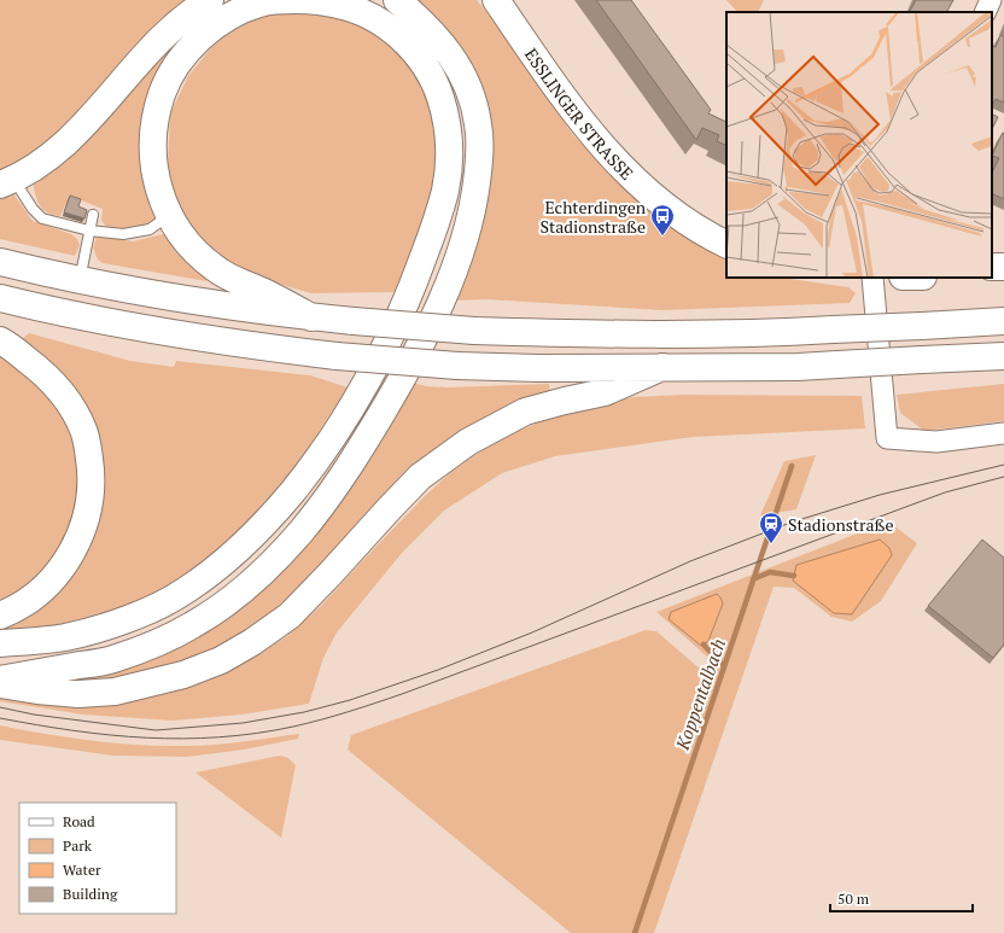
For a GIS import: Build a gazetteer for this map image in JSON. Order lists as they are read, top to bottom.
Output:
{
  "streets": {
    "main road": ["ESSLINGER STRASSE"]
  },
  "water": ["Koppentalbach"],
  "places": {
    "bus stop": ["Echterdingen Stadionstraße"],
    "station": ["Stadionstraße"]
  },
  "legend": [
    "Road",
    "Park",
    "Water",
    "Building"
  ],
  "scale_bar": "50 m"
}
